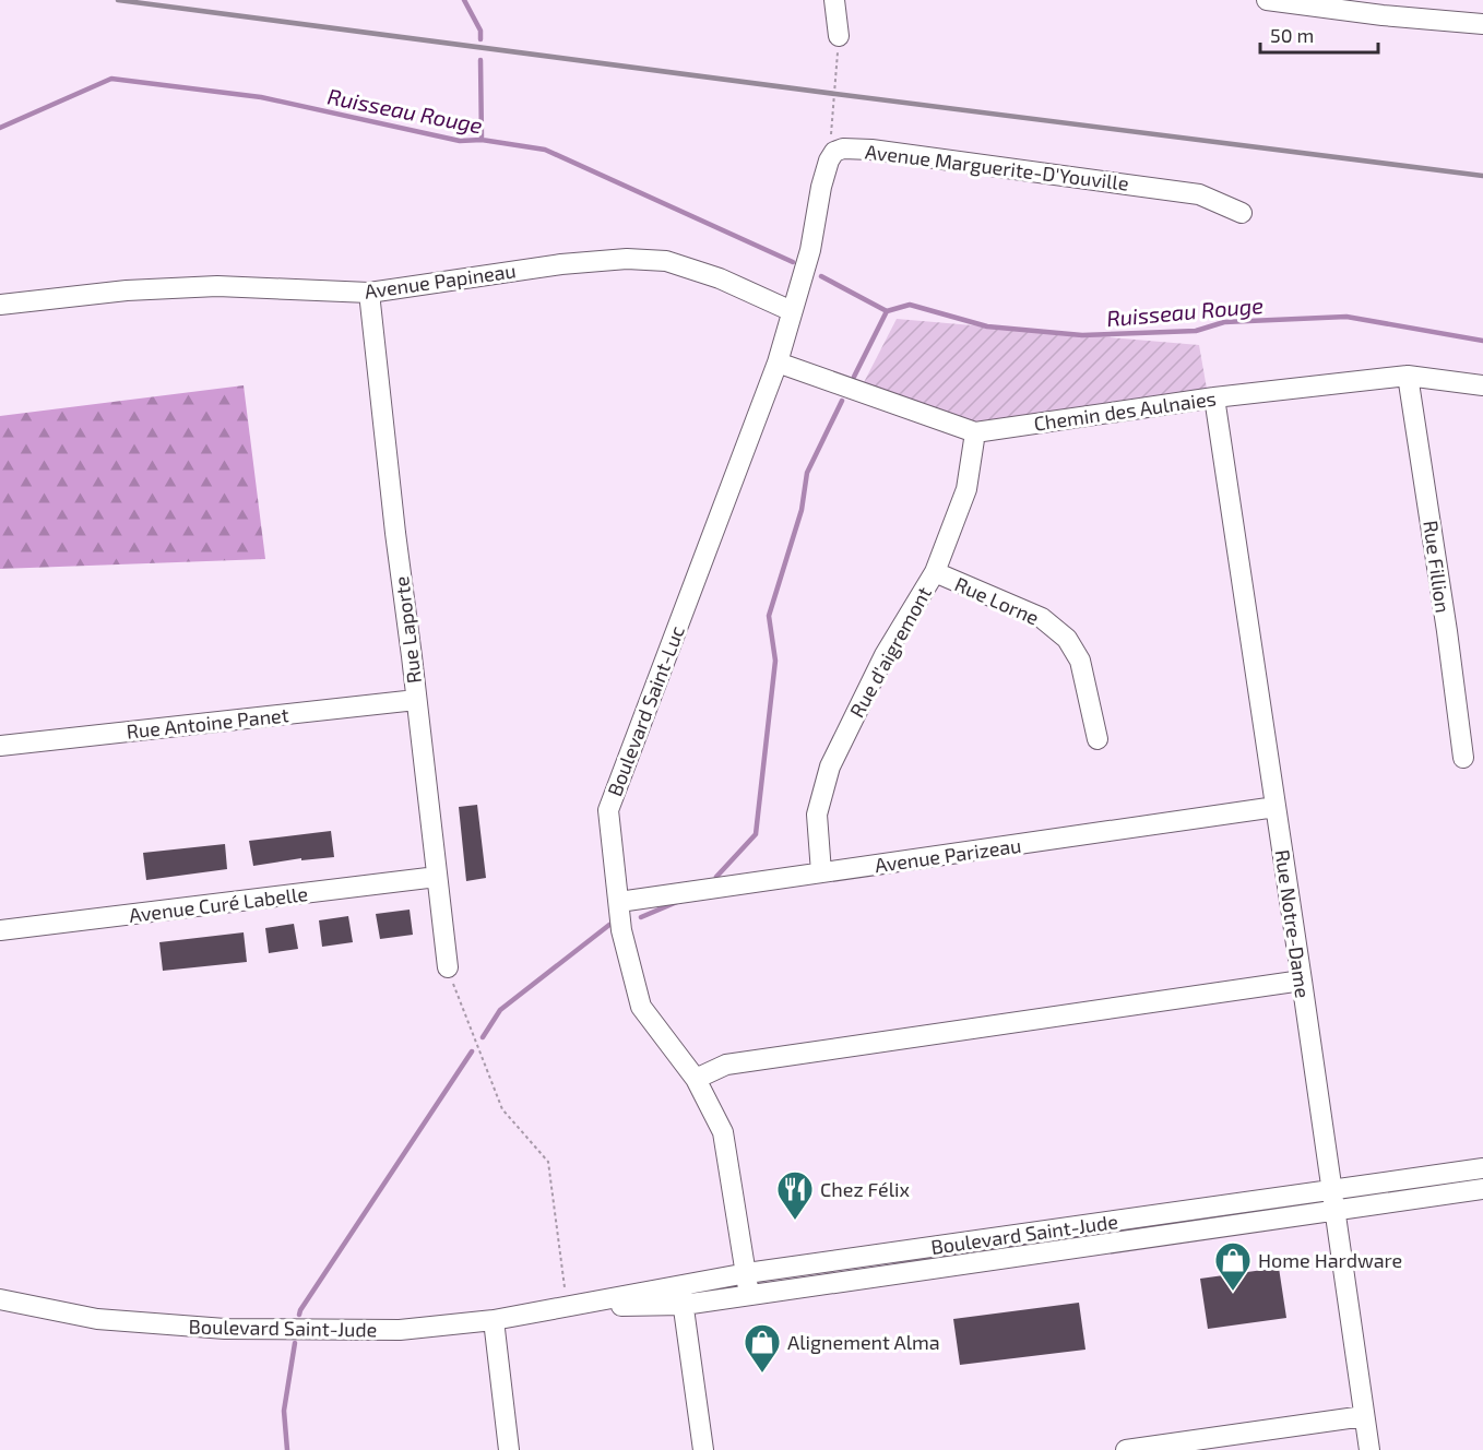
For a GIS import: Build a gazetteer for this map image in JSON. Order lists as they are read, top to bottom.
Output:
{
  "streets": {
    "street": [
      "Avenue Marguerite-D'Youville",
      "Avenue Papineau",
      "Chemin des Aulnaies",
      "Rue Fillion",
      "Rue Lorne",
      "Rue Laporte",
      "Rue d'aigremont",
      "Boulevard Saint-Luc",
      "Rue Antoine Panet",
      "Avenue Parizeau",
      "Avenue Curé Labelle",
      "Rue Notre-Dame",
      "Boulevard Saint-Jude"
    ]
  },
  "crossings": [
    ["Avenue Papineau", "Rue Laporte"],
    ["Avenue Papineau", "Boulevard Saint-Luc"],
    ["Chemin des Aulnaies", "Rue Fillion"],
    ["Chemin des Aulnaies", "Rue d'aigremont"],
    ["Chemin des Aulnaies", "Boulevard Saint-Luc"],
    ["Chemin des Aulnaies", "Rue Notre-Dame"],
    ["Rue Lorne", "Rue d'aigremont"],
    ["Rue Laporte", "Rue Antoine Panet"],
    ["Rue Laporte", "Avenue Curé Labelle"],
    ["Rue d'aigremont", "Avenue Parizeau"],
    ["Boulevard Saint-Luc", "Avenue Parizeau"],
    ["Boulevard Saint-Luc", "Boulevard Saint-Jude"],
    ["Avenue Parizeau", "Rue Notre-Dame"],
    ["Rue Notre-Dame", "Boulevard Saint-Jude"]
  ],
  "water": ["Ruisseau Rouge"],
  "places": {
    "restaurant": ["Chez Félix"],
    "shop": ["Home Hardware", "Alignement Alma"]
  },
  "scale_bar": "50 m"
}
